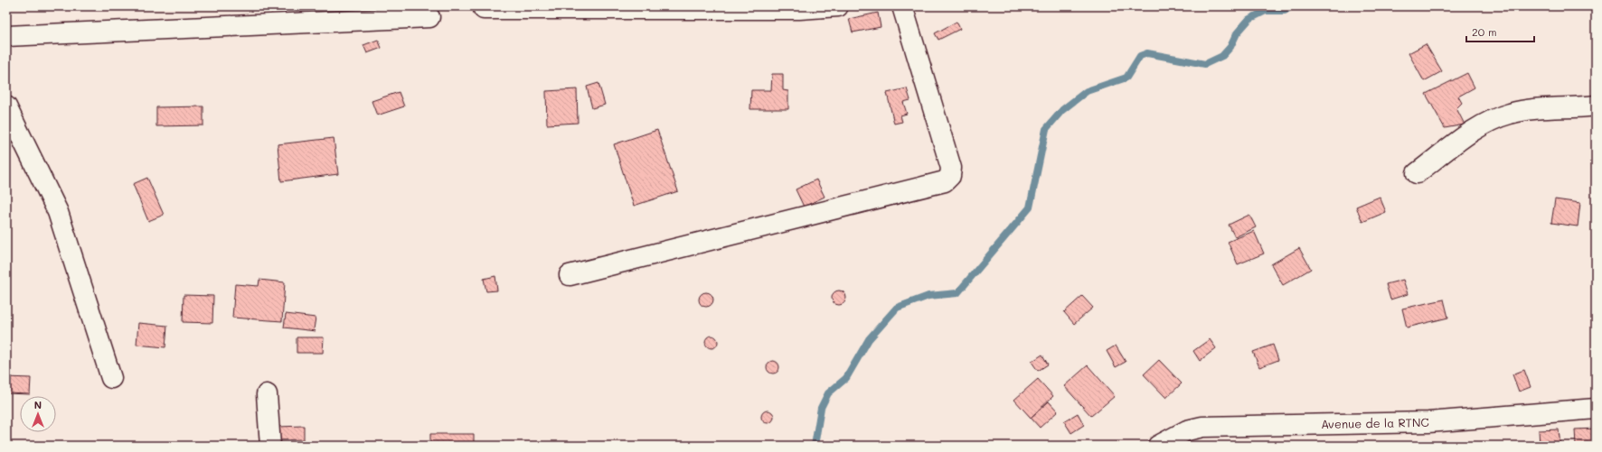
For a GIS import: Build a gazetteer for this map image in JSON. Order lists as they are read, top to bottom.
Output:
{
  "streets": {
    "street": ["Avenue de la RTNC"]
  },
  "scale_bar": "20 m",
  "north": "top"
}
